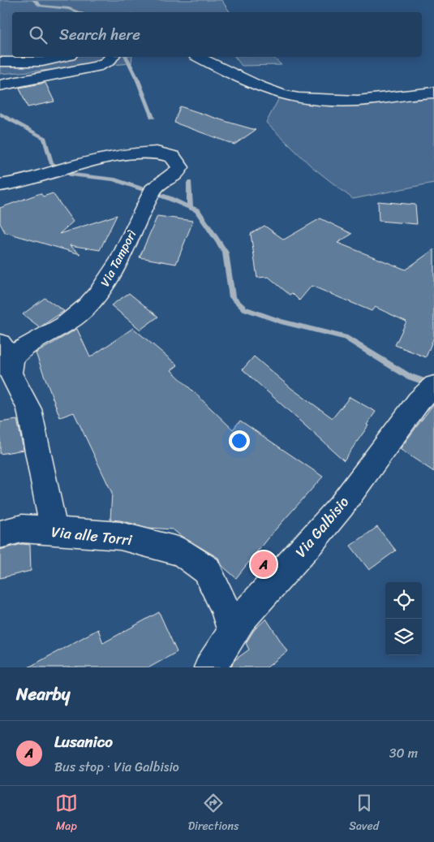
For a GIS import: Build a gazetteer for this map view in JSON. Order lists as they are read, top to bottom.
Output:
{
  "streets": {
    "street": ["Via Tamporì", "Via Galbisio", "Via alle Torri"]
  },
  "crossings": [
    ["Via Tamporì", "Via alle Torri"],
    ["Via Galbisio", "Via alle Torri"]
  ],
  "page": {
    "search": "Search here",
    "pins": "A",
    "heading": "Nearby",
    "list": [
      {
        "mark": "A",
        "name": "Lusanico",
        "note": "Bus stop · Via Galbisio",
        "value": "30 m"
      }
    ],
    "nav": ["Map", "Directions", "Saved"]
  }
}
